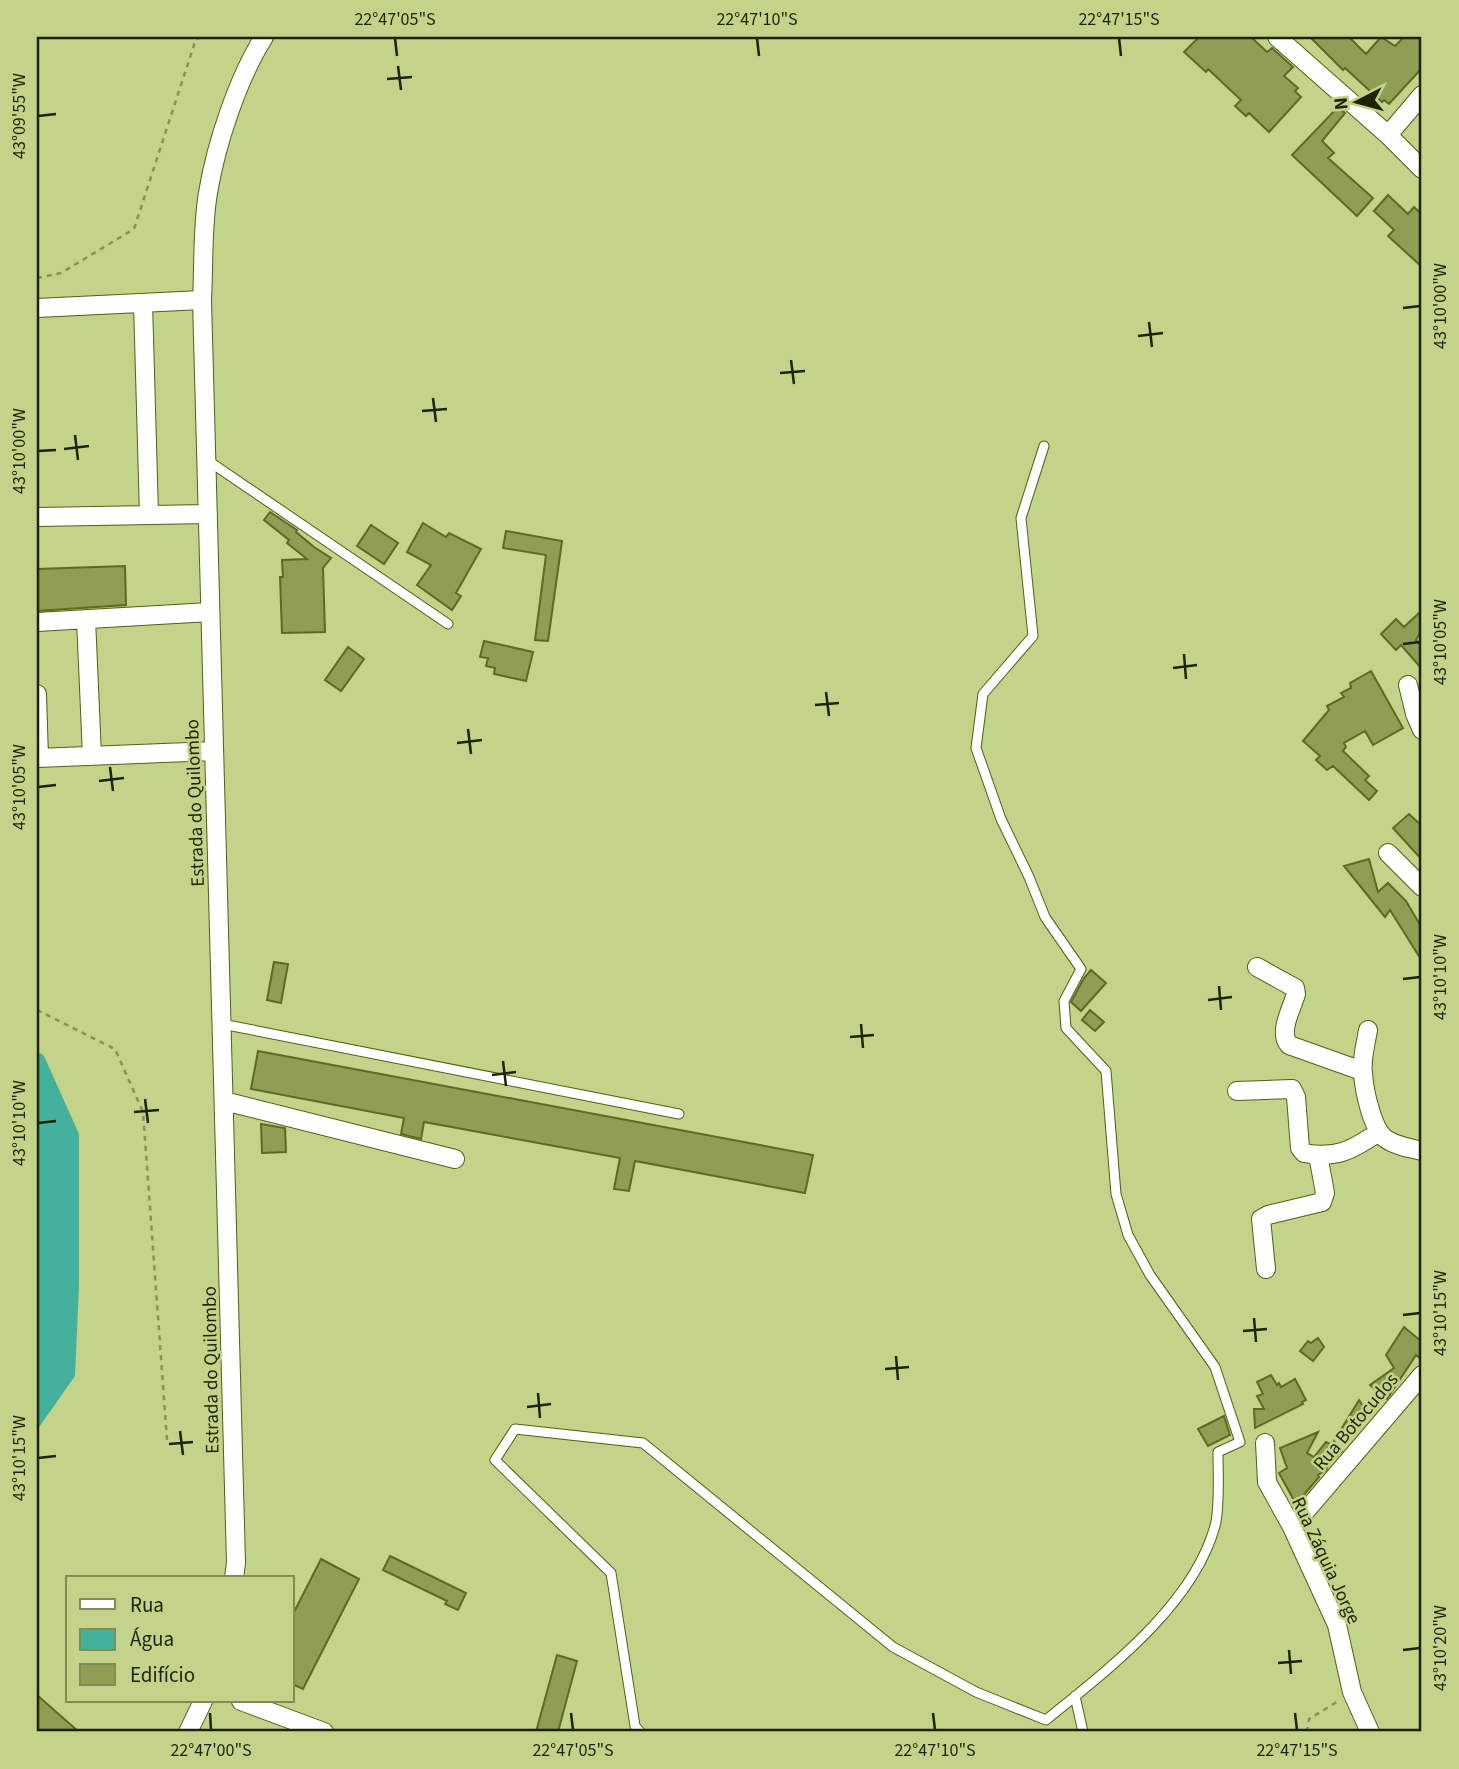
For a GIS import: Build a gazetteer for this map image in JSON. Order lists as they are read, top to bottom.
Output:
{
  "streets": {
    "street": ["Estrada do Quilombo", "Rua Botocudos", "Rua Záquia Jorge"]
  },
  "crossings": [
    ["Rua Botocudos", "Rua Záquia Jorge"]
  ],
  "legend": ["Rua", "Água", "Edifício"],
  "north": "left",
  "coordinates": [
    "22°47'05\"S",
    "22°47'10\"S",
    "22°47'15\"S",
    "43°09'55\"W",
    "43°10'00\"W",
    "43°10'05\"W",
    "43°10'10\"W",
    "43°10'15\"W",
    "43°10'20\"W",
    "22°47'00\"S"
  ]
}
